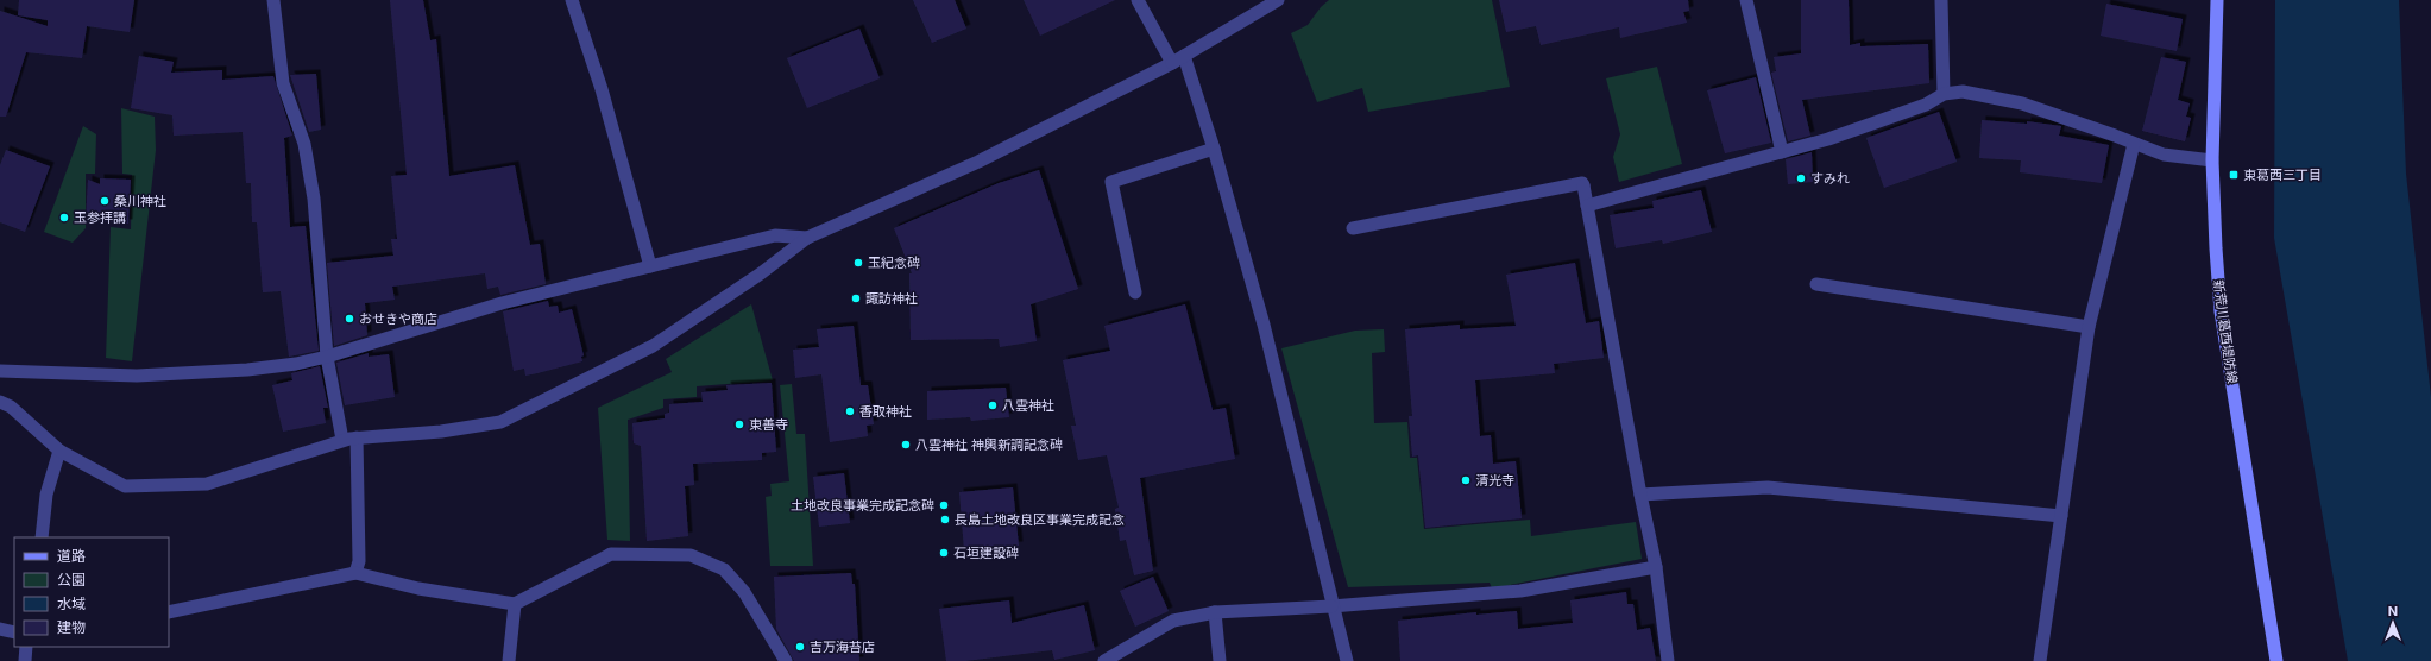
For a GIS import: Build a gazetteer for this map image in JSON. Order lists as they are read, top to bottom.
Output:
{
  "streets": {
    "main road": ["新荒川葛西堤防線"]
  },
  "places": {
    "transit": ["東葛西三丁目"],
    "other": [
      "すみれ",
      "桑川神社",
      "玉参拝講",
      "玉紀念碑",
      "諏訪神社",
      "おせきや商店",
      "八雲神社",
      "香取神社",
      "東善寺",
      "八雲神社 神輿新調記念碑",
      "清光寺",
      "土地改良事業完成記念碑",
      "長島土地改良区事業完成記念",
      "石垣建設碑",
      "吉万海苔店"
    ]
  },
  "legend": [
    "道路",
    "公園",
    "水域",
    "建物"
  ],
  "north": "top"
}
